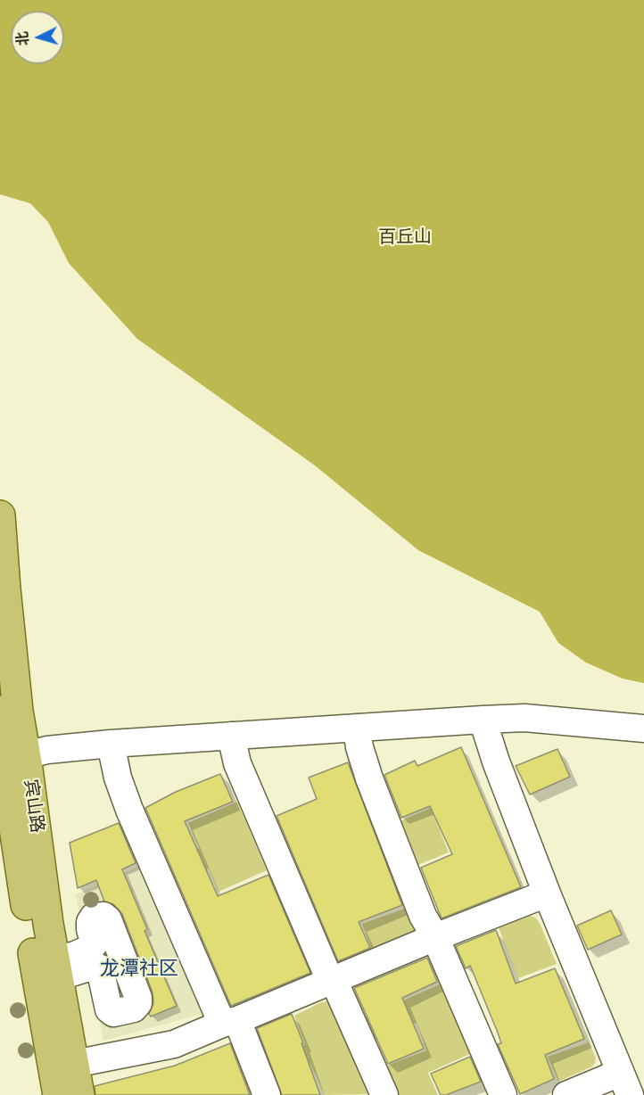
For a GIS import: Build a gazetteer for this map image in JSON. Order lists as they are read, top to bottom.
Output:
{
  "streets": {
    "main road": ["宾山路"]
  },
  "districts": ["龙潭社区"],
  "parks": ["百丘山"],
  "north": "left"
}
